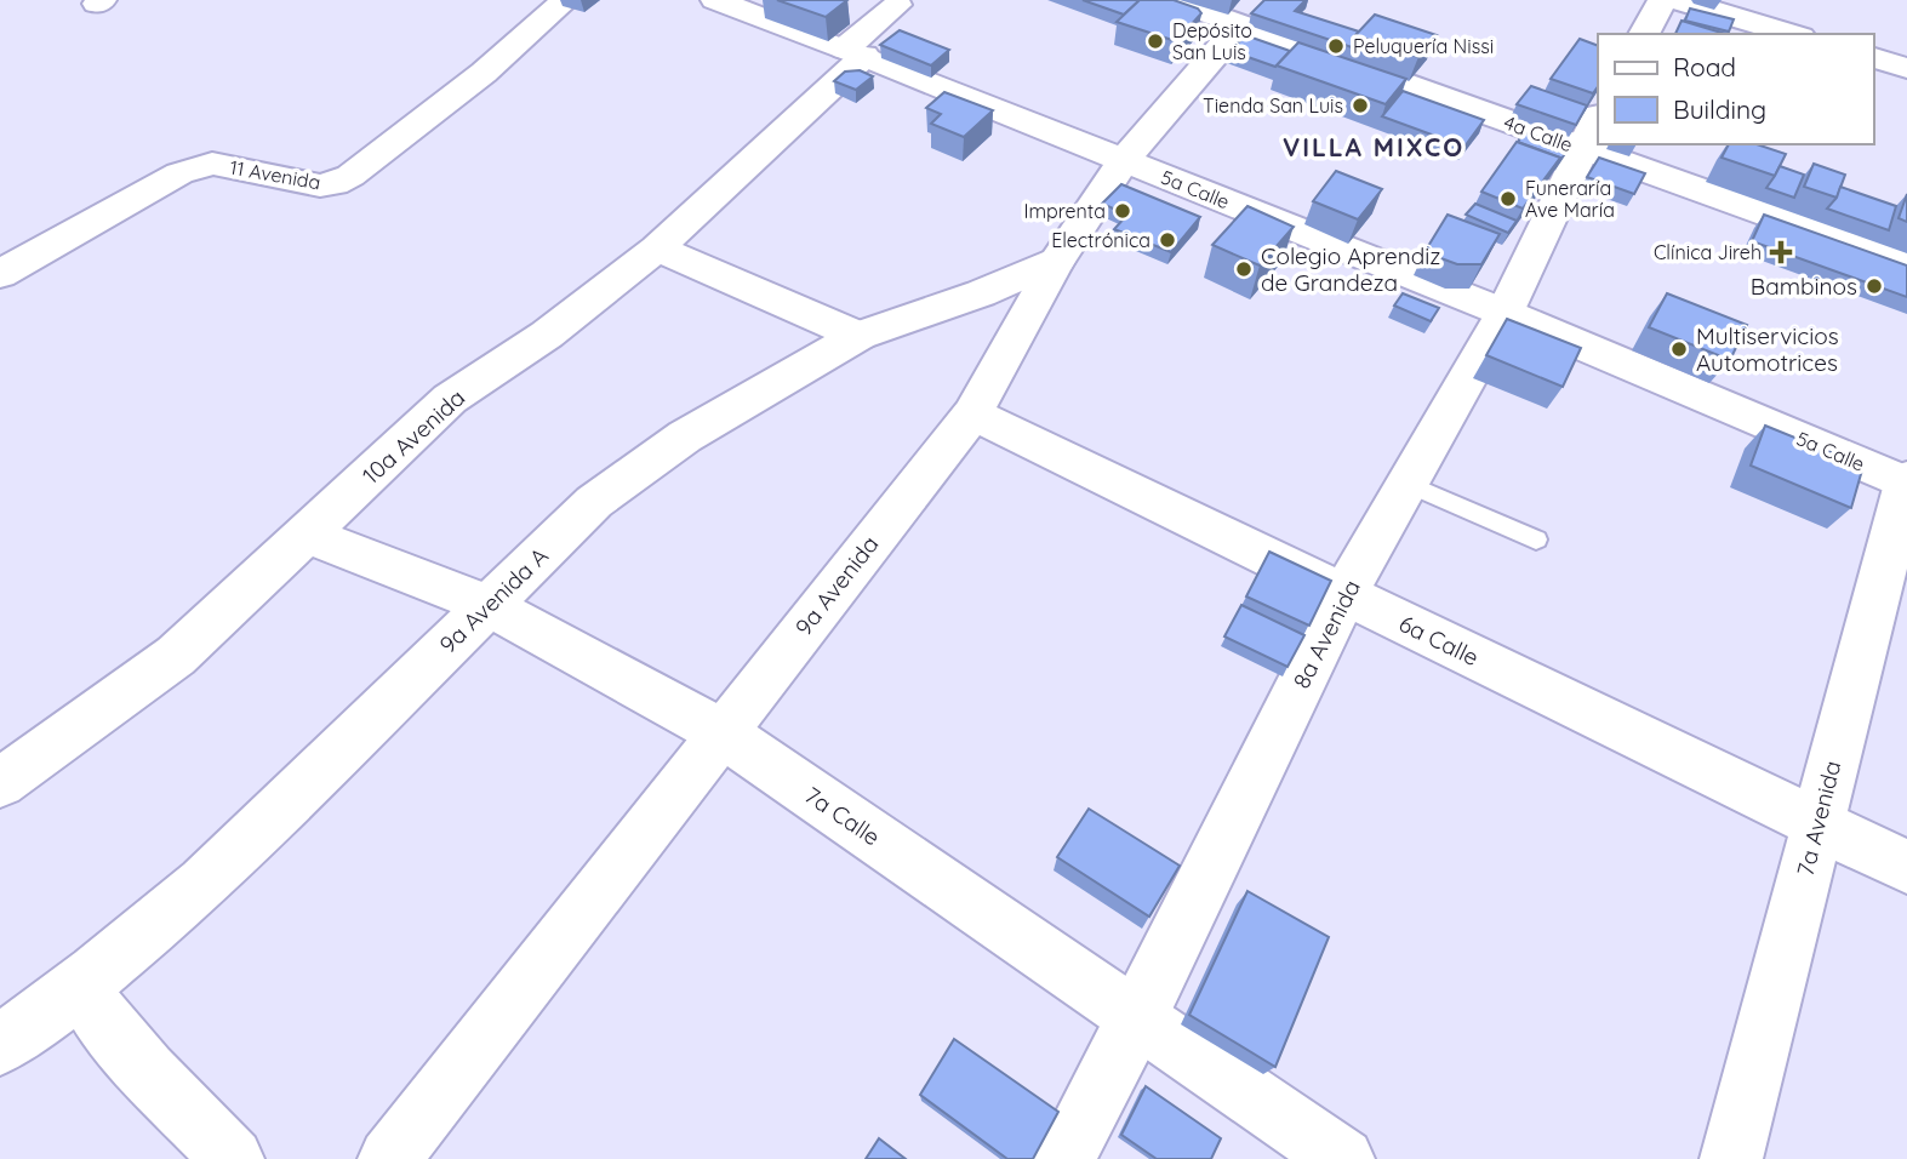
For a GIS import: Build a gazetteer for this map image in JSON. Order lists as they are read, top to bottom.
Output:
{
  "streets": {
    "street": [
      "4a Calle",
      "11 Avenida",
      "5a Calle",
      "10a Avenida",
      "9a Avenida",
      "9a Avenida A",
      "8a Avenida",
      "6a Calle",
      "7a Calle",
      "7a Avenida"
    ]
  },
  "crossings": [
    ["4a Calle", "9a Avenida"],
    ["4a Calle", "8a Avenida"],
    ["5a Calle", "10a Avenida"],
    ["5a Calle", "9a Avenida"],
    ["5a Calle", "8a Avenida"],
    ["5a Calle", "7a Avenida"],
    ["10a Avenida", "7a Calle"],
    ["9a Avenida", "9a Avenida A"],
    ["9a Avenida", "6a Calle"],
    ["9a Avenida", "7a Calle"],
    ["9a Avenida A", "7a Calle"],
    ["8a Avenida", "6a Calle"],
    ["8a Avenida", "7a Calle"],
    ["6a Calle", "7a Avenida"]
  ],
  "districts": ["VILLA MIXCO"],
  "places": {
    "other": [
      "Depósito San Luis",
      "Peluquería Nissi",
      "Tienda San Luis",
      "Funeraría Ave María",
      "Imprenta",
      "Electrónica",
      "Colegio Aprendiz de Grandeza",
      "Bambinos",
      "Multiservicios Automotrices"
    ],
    "health": ["Clínica Jireh"]
  },
  "legend": ["Road", "Building"]
}
